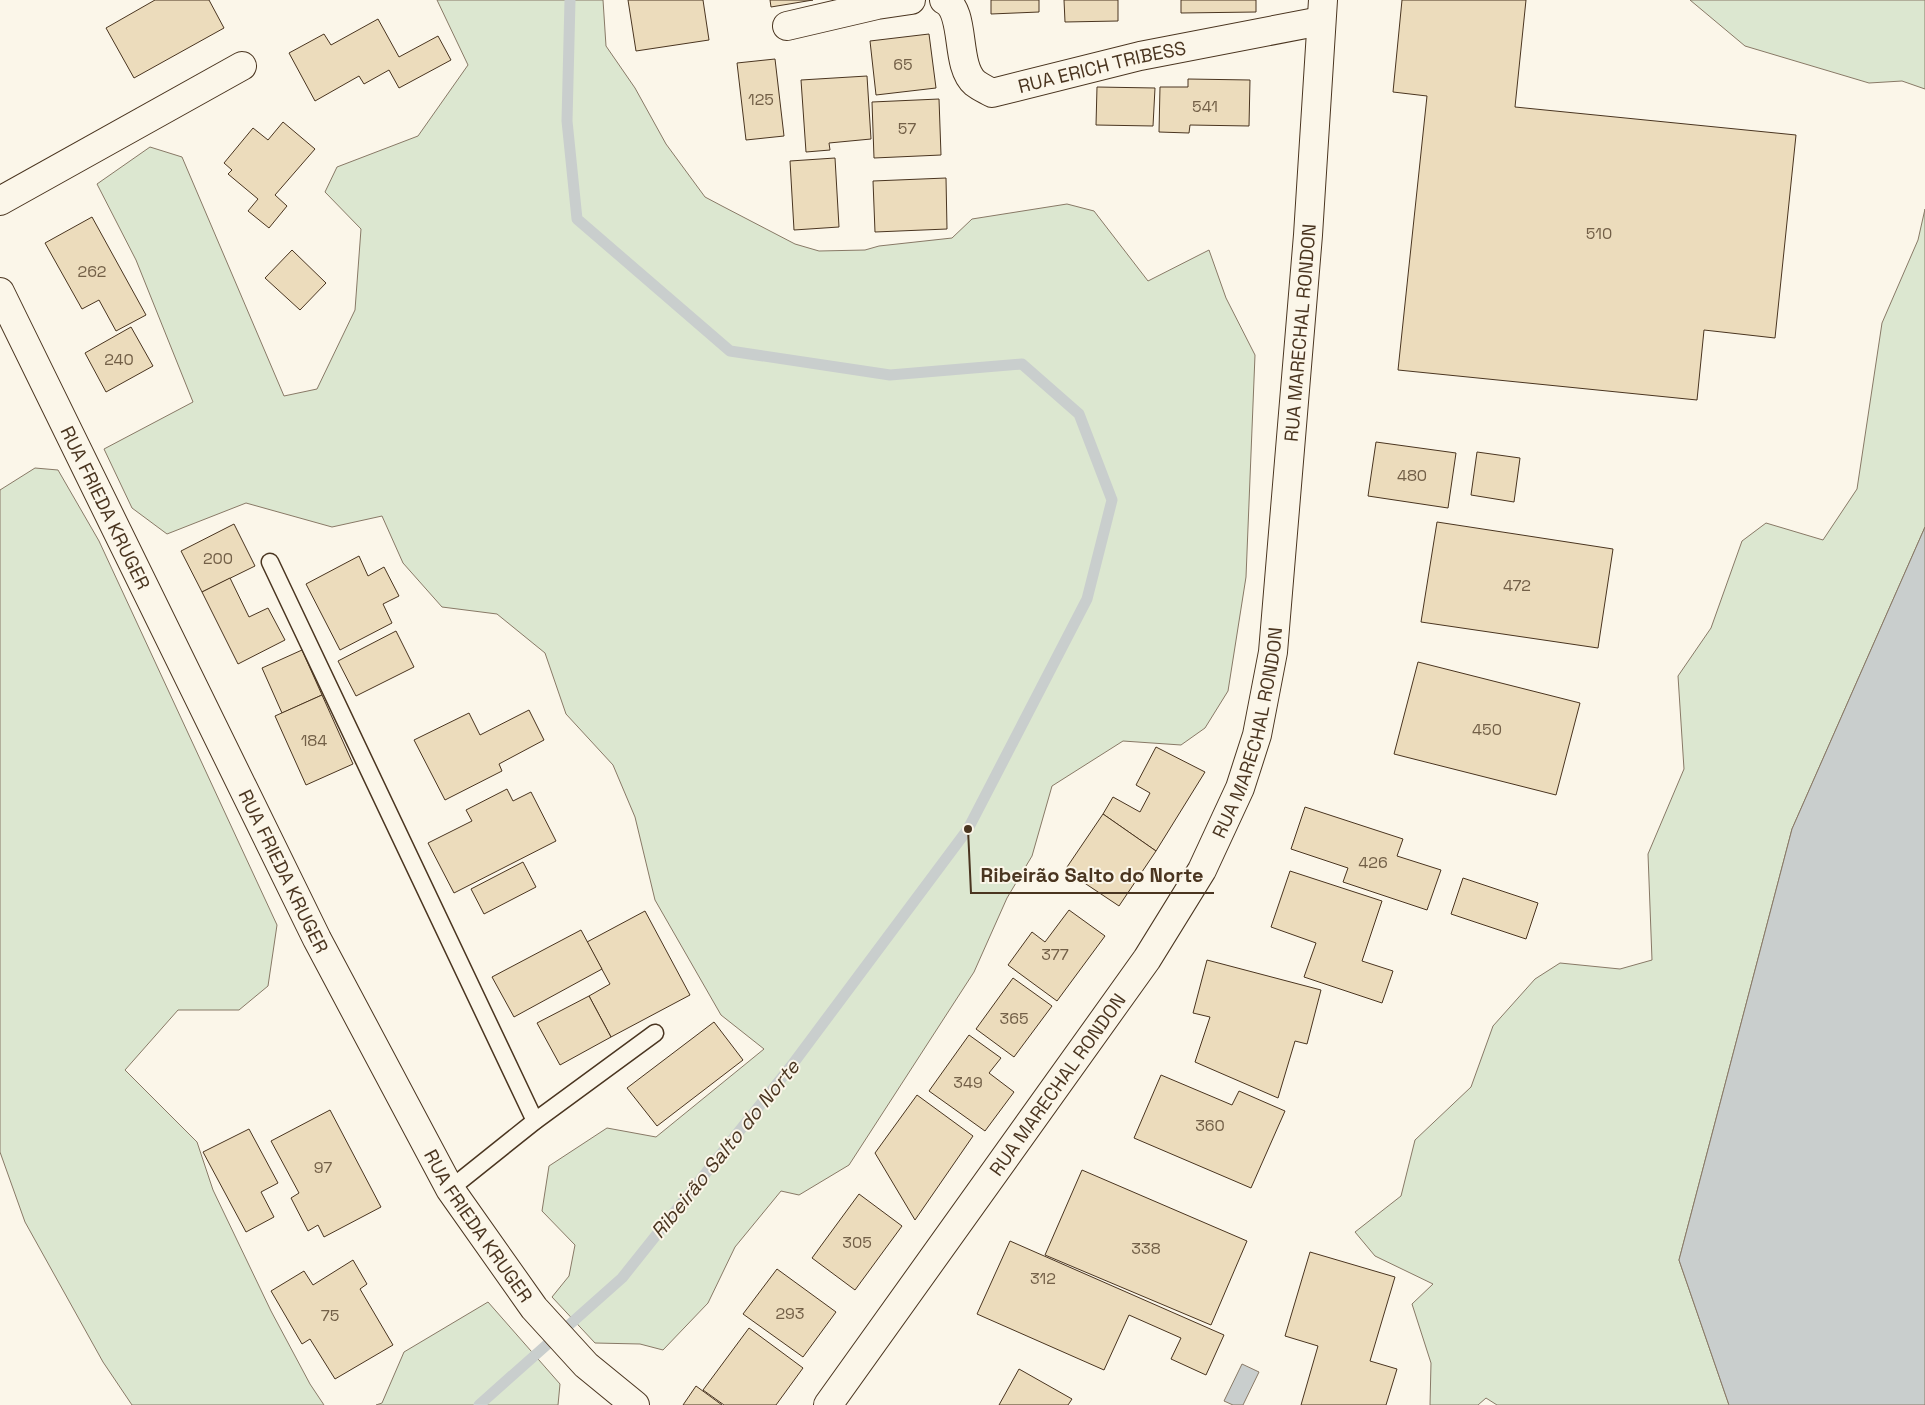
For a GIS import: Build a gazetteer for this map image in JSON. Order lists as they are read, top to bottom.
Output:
{
  "streets": {
    "street": ["RUA ERICH TRIBESS", "RUA MARECHAL RONDON", "RUA FRIEDA KRUGER"]
  },
  "crossings": [
    ["RUA ERICH TRIBESS", "RUA MARECHAL RONDON"]
  ],
  "water": ["Ribeirão Salto do Norte"],
  "places": ["Ribeirão Salto do Norte"],
  "house_numbers": [
    "65",
    "125",
    "541",
    "57",
    "510",
    "262",
    "240",
    "480",
    "200",
    "472",
    "450",
    "184",
    "426",
    "377",
    "365",
    "349",
    "360",
    "97",
    "305",
    "338",
    "312",
    "293",
    "75"
  ]
}
